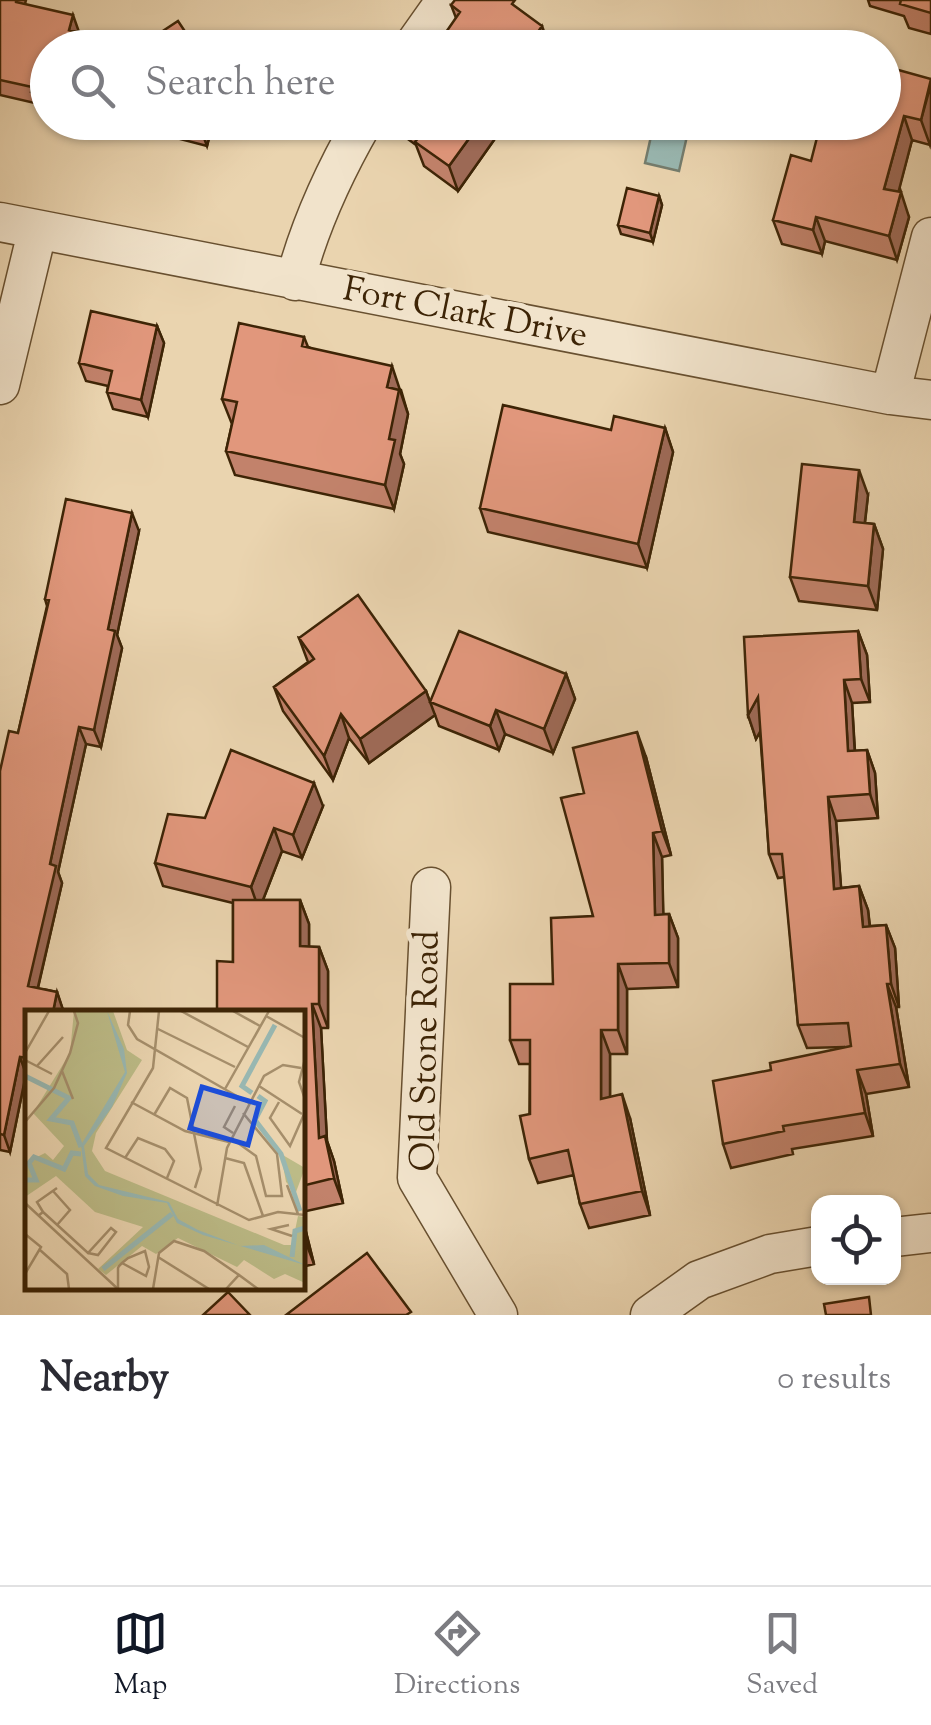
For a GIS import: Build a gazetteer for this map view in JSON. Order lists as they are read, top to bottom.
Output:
{
  "streets": {
    "street": ["Fort Clark Drive", "Old Stone Road"]
  },
  "page": {
    "search": "Search here",
    "heading": ["Nearby", "0 results"],
    "nav": ["Map", "Directions", "Saved"]
  }
}
